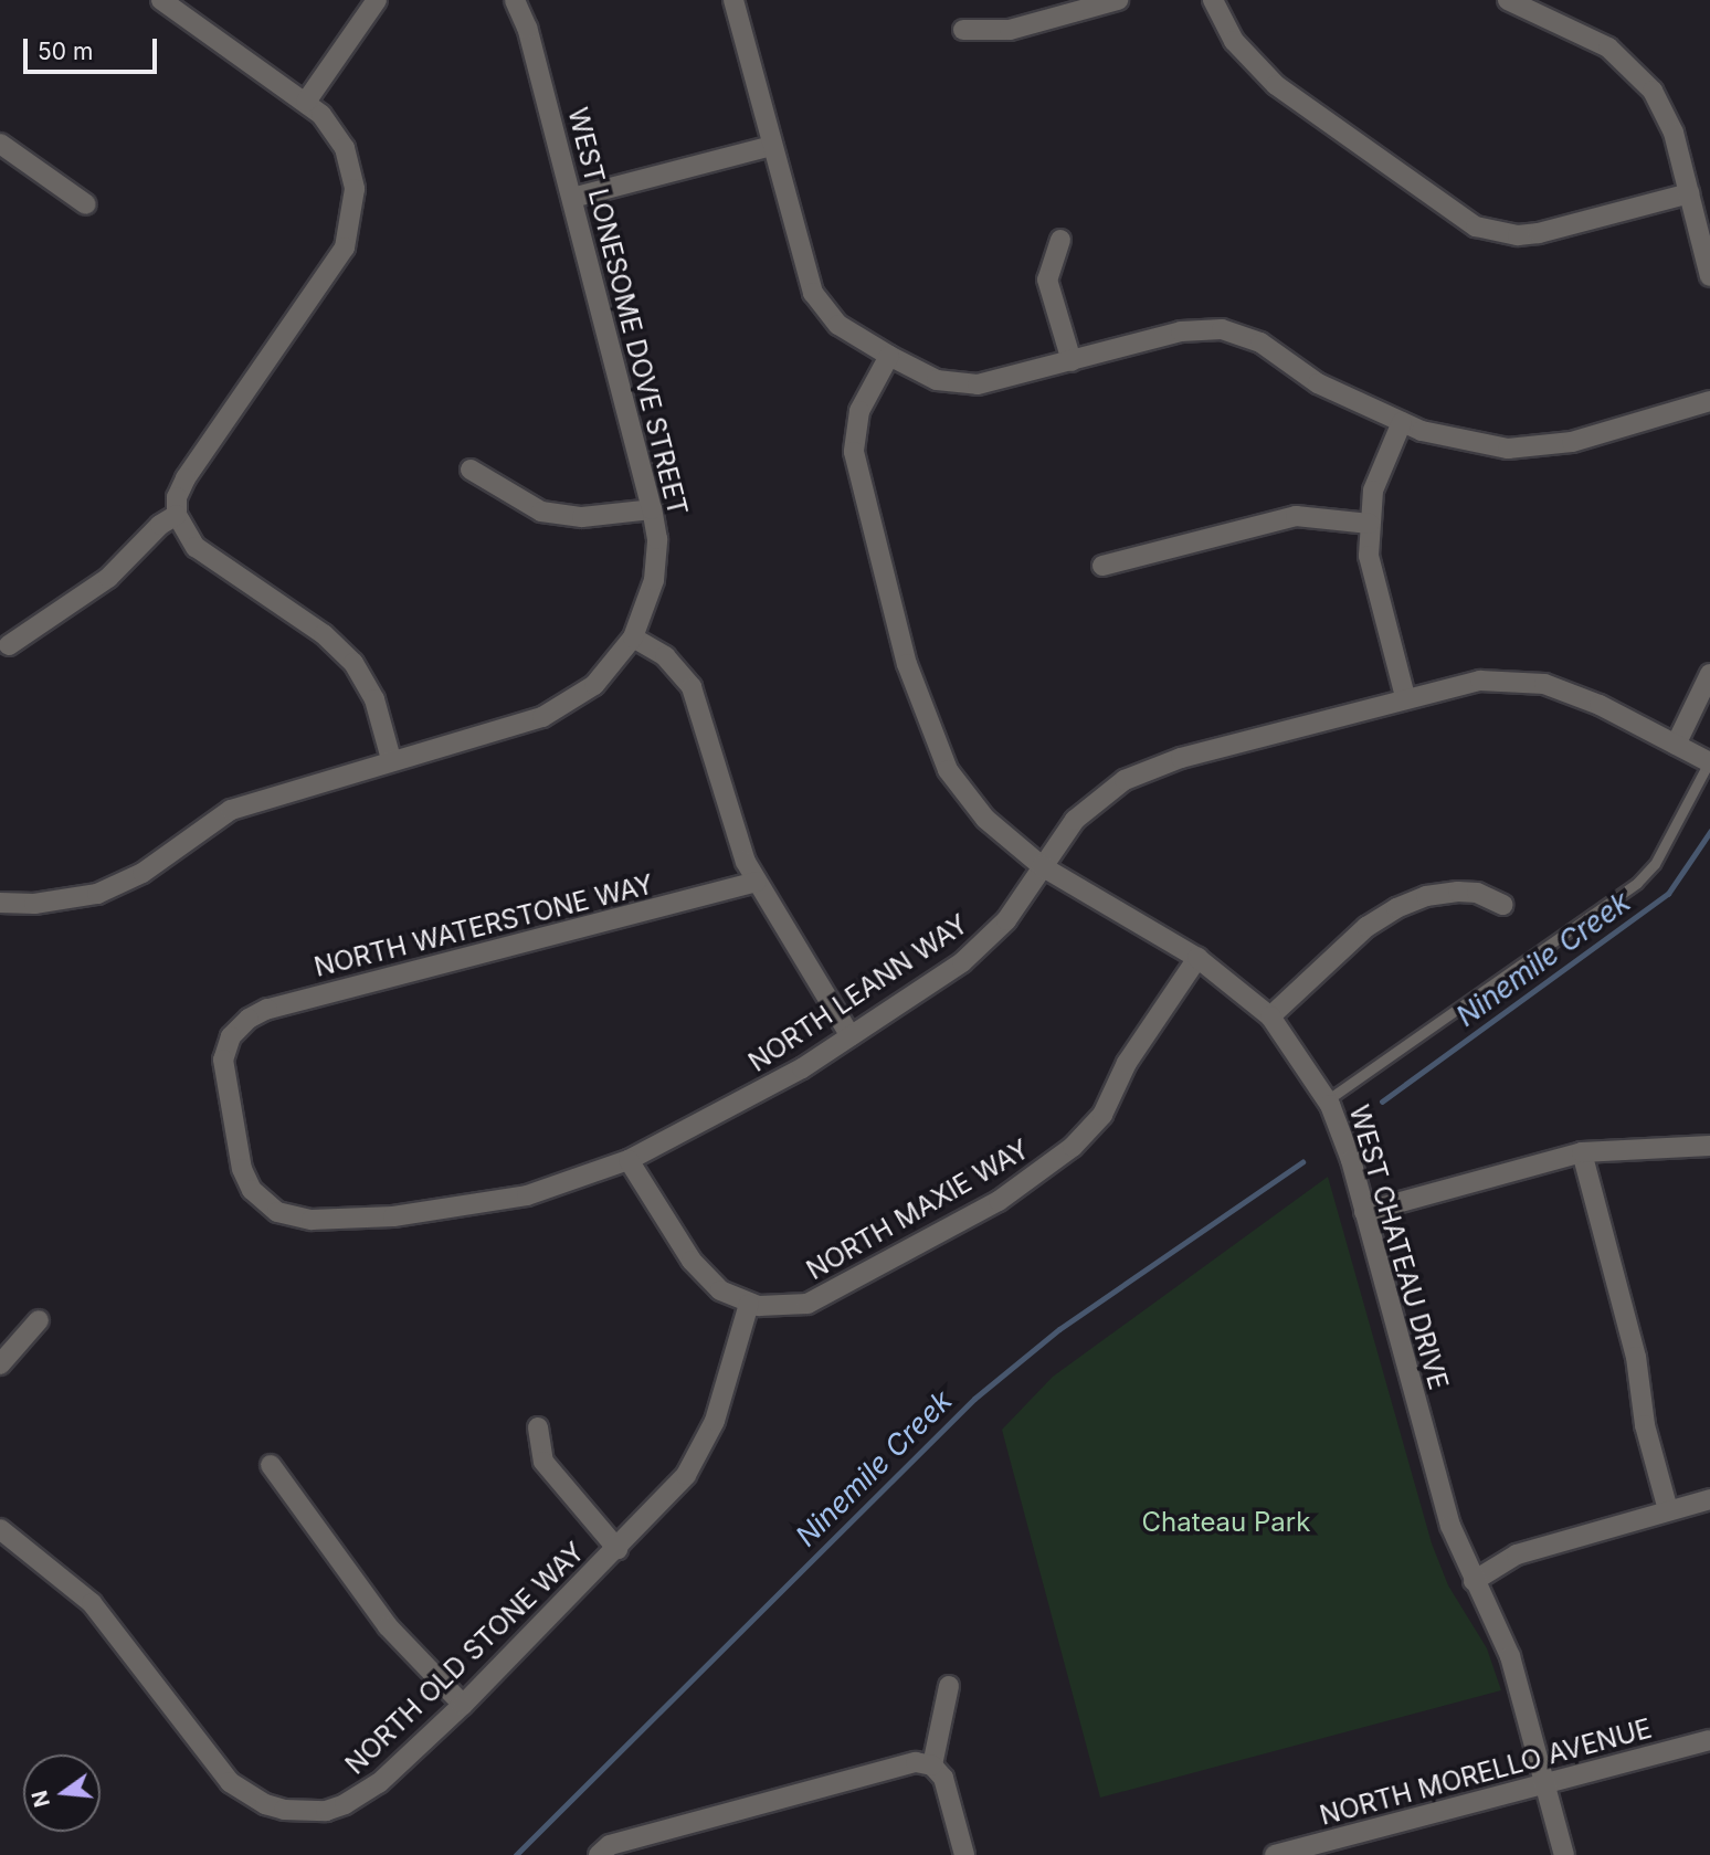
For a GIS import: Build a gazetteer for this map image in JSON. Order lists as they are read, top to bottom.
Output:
{
  "streets": {
    "street": [
      "WEST LONESOME DOVE STREET",
      "NORTH WATERSTONE WAY",
      "NORTH LEANN WAY",
      "NORTH MAXIE WAY",
      "WEST CHATEAU DRIVE",
      "NORTH OLD STONE WAY",
      "NORTH MORELLO AVENUE"
    ]
  },
  "crossings": [
    ["NORTH WATERSTONE WAY", "NORTH LEANN WAY"],
    ["NORTH LEANN WAY", "NORTH MAXIE WAY"],
    ["NORTH LEANN WAY", "WEST CHATEAU DRIVE"],
    ["NORTH MAXIE WAY", "WEST CHATEAU DRIVE"],
    ["NORTH MAXIE WAY", "NORTH OLD STONE WAY"],
    ["WEST CHATEAU DRIVE", "NORTH MORELLO AVENUE"]
  ],
  "water": ["Ninemile Creek"],
  "parks": ["Chateau Park"],
  "scale_bar": "50 m",
  "north": "left"
}
